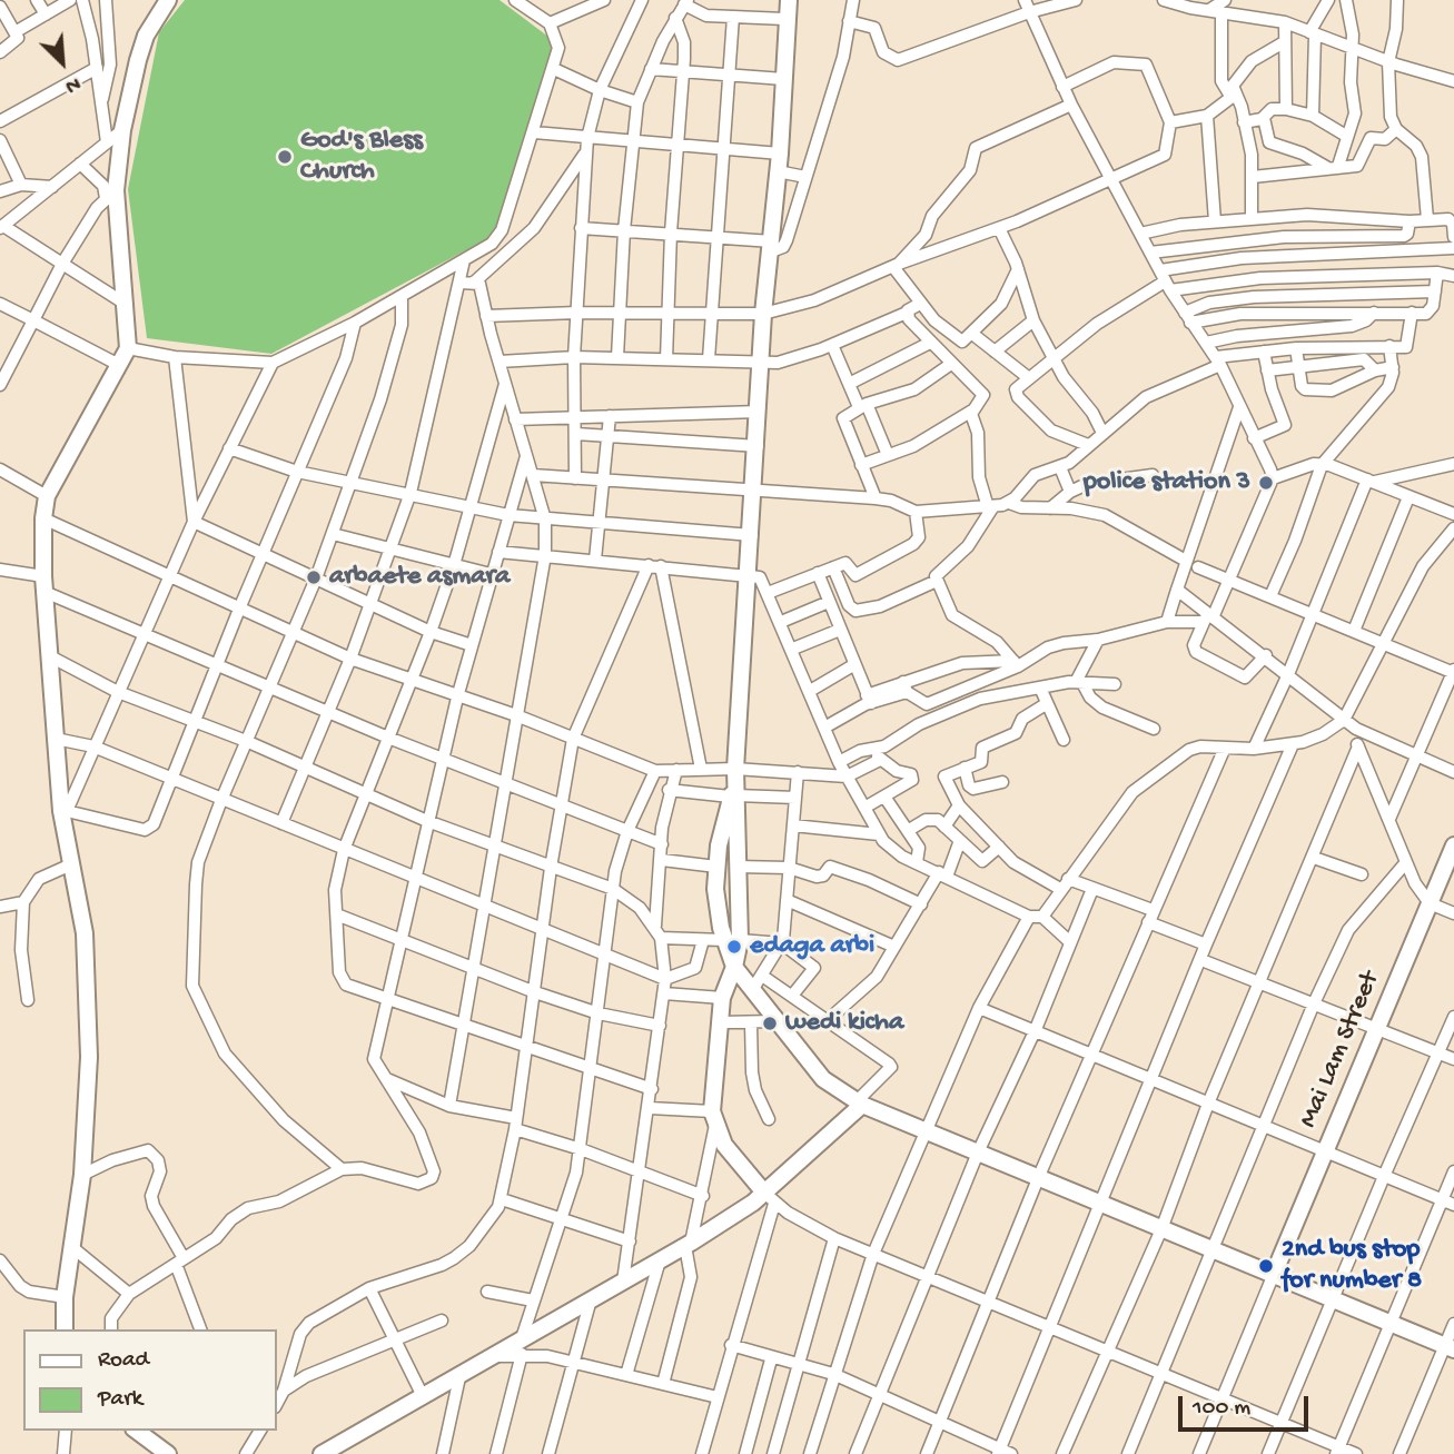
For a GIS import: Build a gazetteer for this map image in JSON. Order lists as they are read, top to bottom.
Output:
{
  "streets": {
    "street": ["Mai Lam Street"]
  },
  "places": [
    "God's Bless Church",
    "police station 3",
    "arbaete asmara",
    "edaga arbi",
    "wedi kicha",
    "2nd bus stop for number 8"
  ],
  "legend": ["Road", "Park"],
  "scale_bar": "100 m",
  "north": "bottom right"
}
